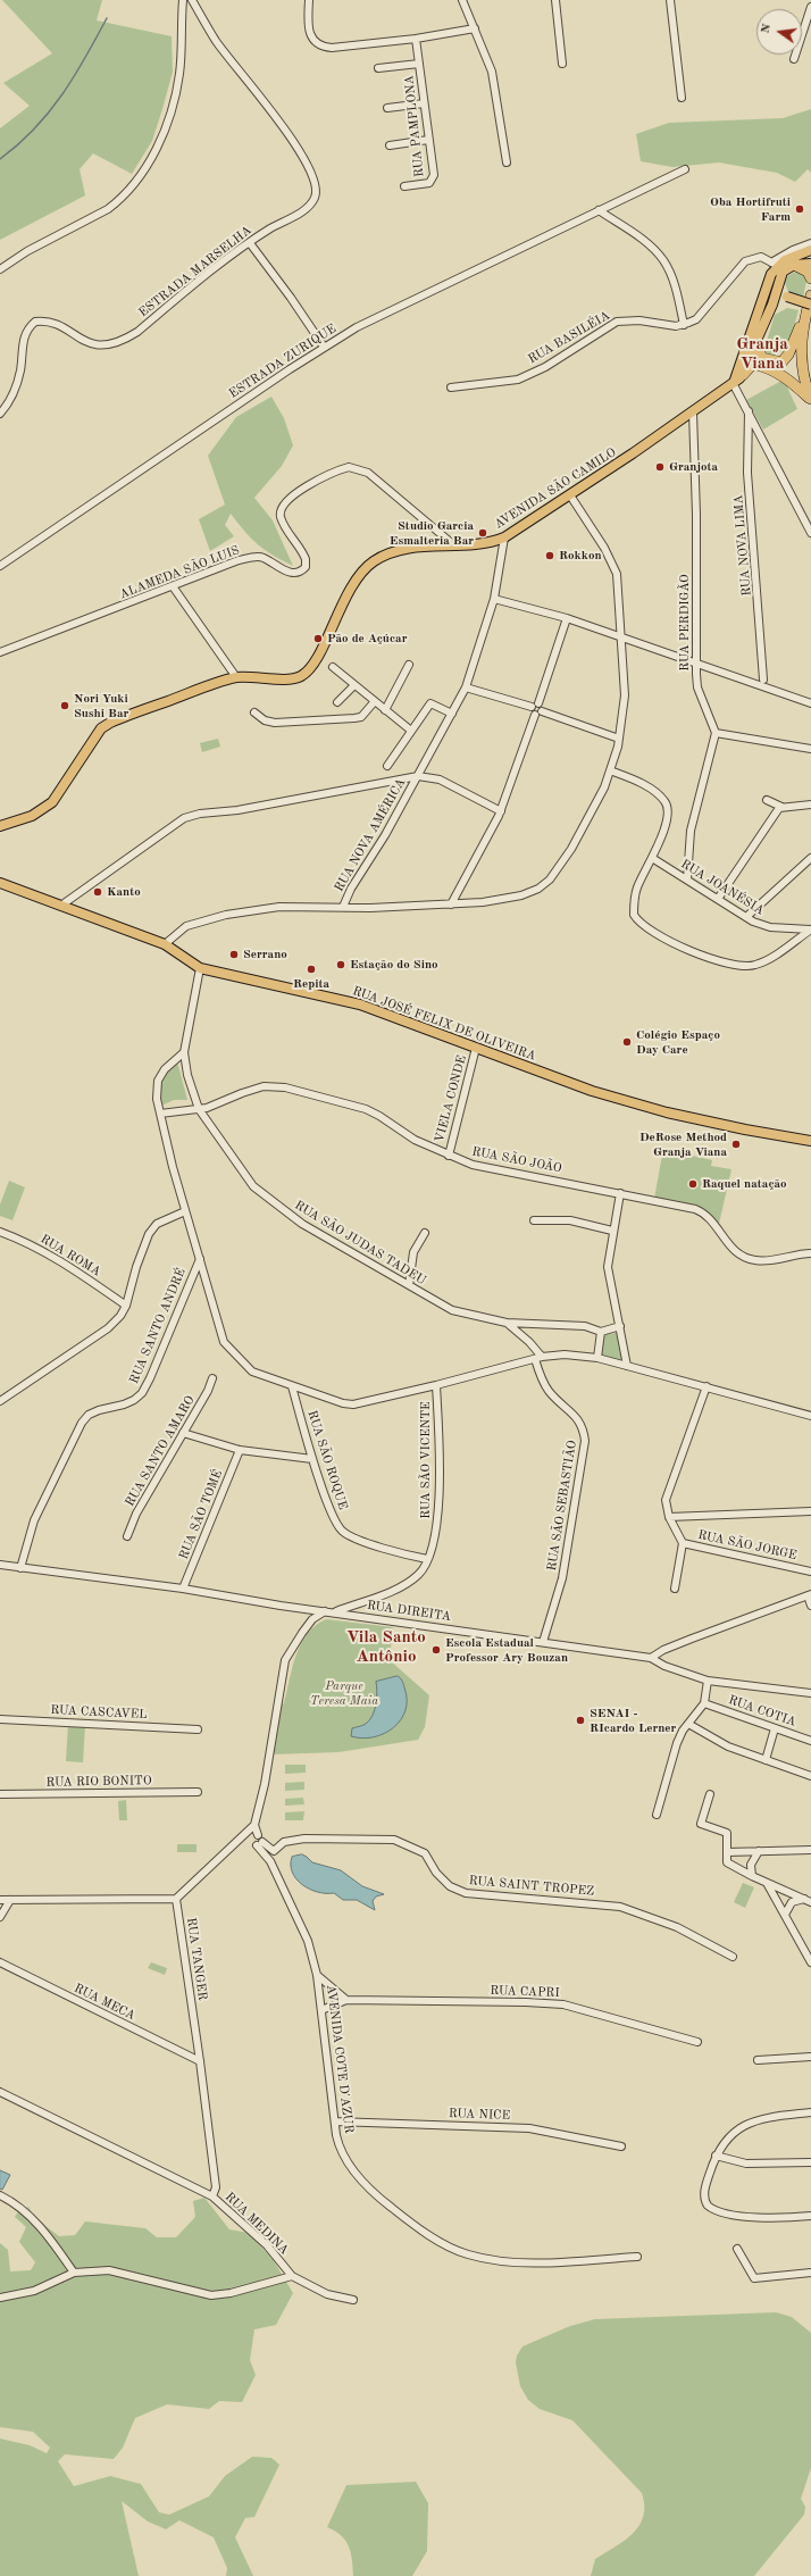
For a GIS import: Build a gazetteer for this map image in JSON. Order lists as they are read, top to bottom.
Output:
{
  "streets": {
    "main road": ["AVENIDA SÃO CAMILO", "RUA JOSÉ FELIX DE OLIVEIRA"],
    "street": [
      "RUA PAMPLONA",
      "ESTRADA MARSELHA",
      "RUA BASILÉIA",
      "ESTRADA ZURIQUE",
      "RUA NOVA LIMA",
      "ALAMEDA SÃO LUIS",
      "RUA PERDIGÃO",
      "RUA NOVA AMÉRICA",
      "RUA JOANÉSIA",
      "VIELA CONDE",
      "RUA SÃO JOÃO",
      "RUA SÃO JUDAS TADEU",
      "RUA ROMA",
      "RUA SANTO ANDRÉ",
      "RUA SANTO AMARO",
      "RUA SÃO ROQUE",
      "RUA SÃO VICENTE",
      "RUA SÃO SEBASTIÃO",
      "RUA SÃO TOMÉ",
      "RUA SÃO JORGE",
      "RUA DIREITA",
      "RUA COTIA",
      "RUA CASCAVEL",
      "RUA RIO BONITO",
      "RUA SAINT TROPEZ",
      "RUA TANGER",
      "RUA CAPRI",
      "RUA MECA",
      "AVENIDA COTE D'AZUR",
      "RUA NICE",
      "RUA MEDINA"
    ]
  },
  "crossings": [
    ["AVENIDA SÃO CAMILO", "ALAMEDA SÃO LUIS"],
    ["AVENIDA SÃO CAMILO", "RUA PERDIGÃO"],
    ["AVENIDA SÃO CAMILO", "RUA NOVA AMÉRICA"],
    ["RUA JOSÉ FELIX DE OLIVEIRA", "VIELA CONDE"],
    ["RUA JOSÉ FELIX DE OLIVEIRA", "RUA SÃO JUDAS TADEU"],
    ["VIELA CONDE", "RUA SÃO JOÃO"],
    ["RUA SÃO JOÃO", "RUA SÃO JUDAS TADEU"],
    ["RUA SÃO JUDAS TADEU", "RUA SÃO SEBASTIÃO"],
    ["RUA SANTO ANDRÉ", "RUA DIREITA"],
    ["RUA SÃO ROQUE", "RUA SÃO VICENTE"],
    ["RUA SÃO VICENTE", "RUA DIREITA"],
    ["RUA SÃO SEBASTIÃO", "RUA DIREITA"],
    ["RUA SÃO TOMÉ", "RUA DIREITA"],
    ["RUA SAINT TROPEZ", "AVENIDA COTE D'AZUR"],
    ["RUA TANGER", "RUA MECA"],
    ["RUA TANGER", "RUA MEDINA"],
    ["AVENIDA COTE D'AZUR", "RUA NICE"]
  ],
  "districts": ["Granja Viana", "Vila Santo Antônio"],
  "parks": ["Parque Teresa Maia"],
  "places": [
    "Oba Hortifruti Farm",
    "Granjota",
    "Studio Garcia Esmalteria Bar",
    "Rokkon",
    "Pão de Açúcar",
    "Nori Yuki Sushi Bar",
    "Kanto",
    "Serrano",
    "Estação do Sino",
    "Repita",
    "Colégio Espaço Day Care",
    "DeRose Method Granja Viana",
    "Raquel natação",
    "Escola Estadual Professor Ary Bouzan",
    "SENAI - RIcardo Lerner"
  ],
  "north": "left"
}
